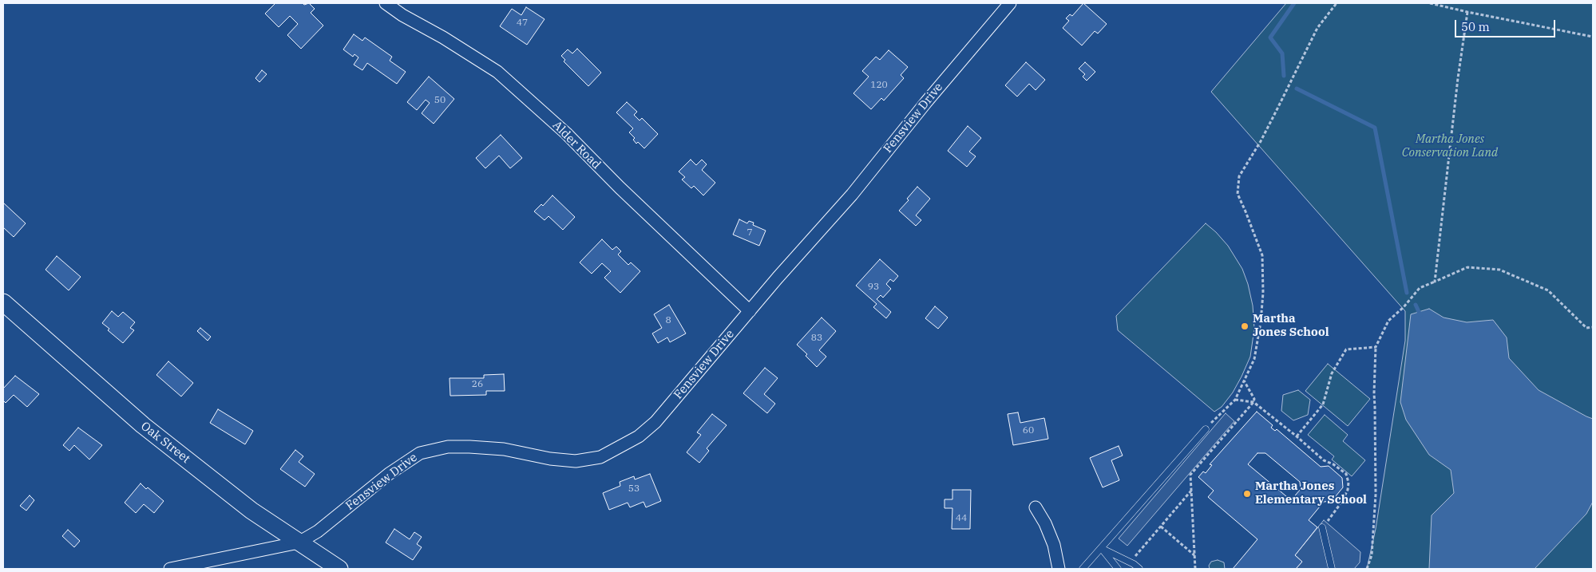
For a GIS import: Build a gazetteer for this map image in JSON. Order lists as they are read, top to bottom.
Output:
{
  "streets": {
    "street": ["Fensview Drive", "Alder Road", "Oak Street"]
  },
  "crossings": [
    ["Fensview Drive", "Alder Road"],
    ["Fensview Drive", "Oak Street"]
  ],
  "parks": ["Martha Jones Conservation Land"],
  "places": ["Martha Jones School", "Martha Jones Elementary School"],
  "house_numbers": [
    "47",
    "120",
    "50",
    "7",
    "93",
    "8",
    "83",
    "26",
    "60",
    "53",
    "44"
  ],
  "scale_bar": "50 m"
}
